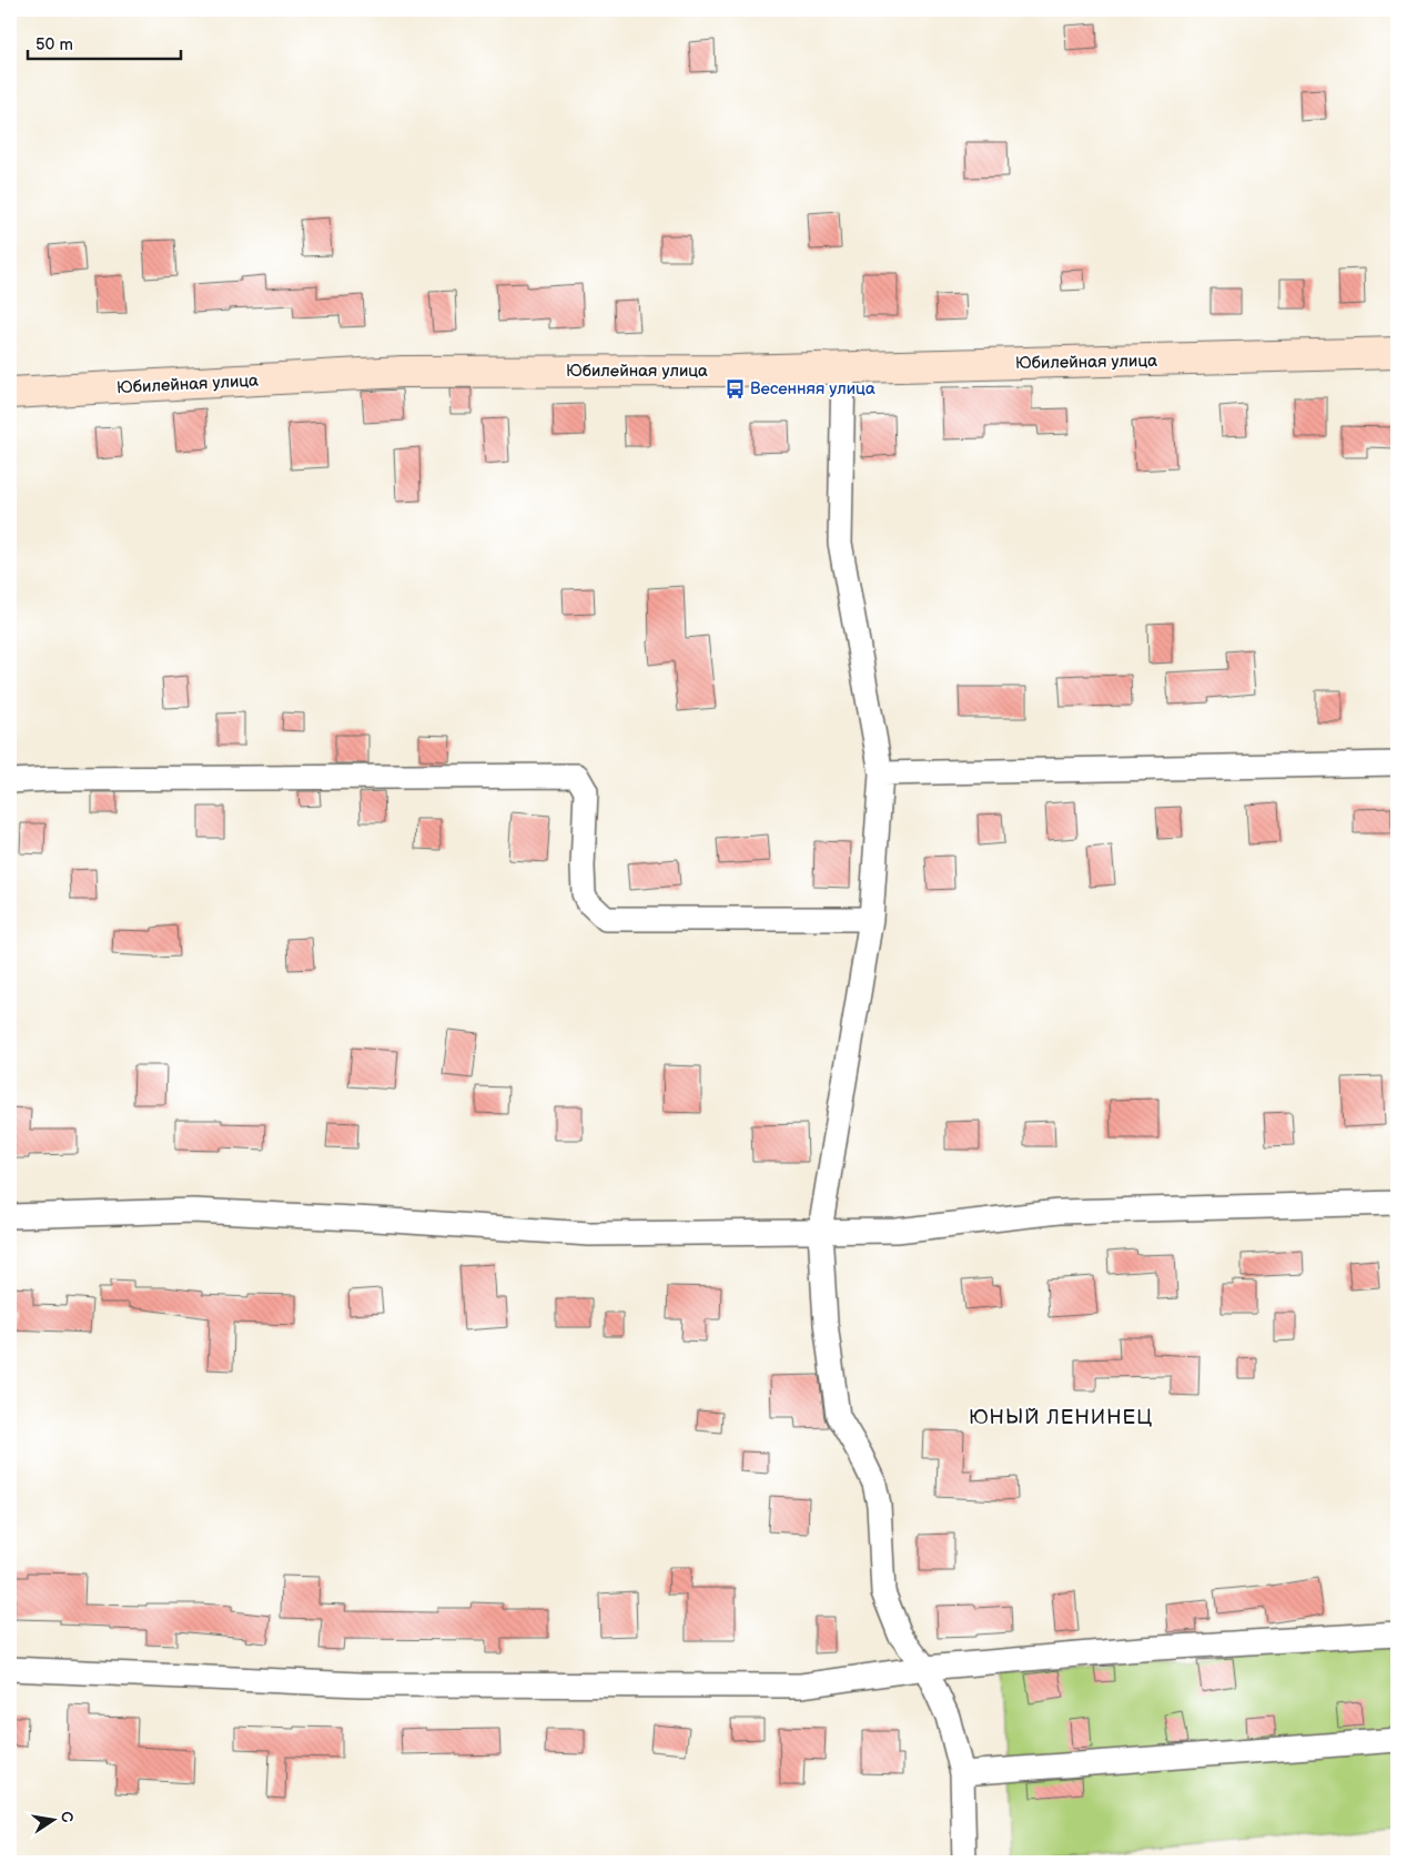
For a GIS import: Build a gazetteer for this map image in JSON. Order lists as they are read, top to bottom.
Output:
{
  "streets": {
    "street": ["Юбилейная улица"]
  },
  "districts": ["ЮНЫЙ ЛЕНИНЕЦ"],
  "places": {
    "bus stop": ["Весенняя улица"]
  },
  "scale_bar": "50 m",
  "north": "right"
}
